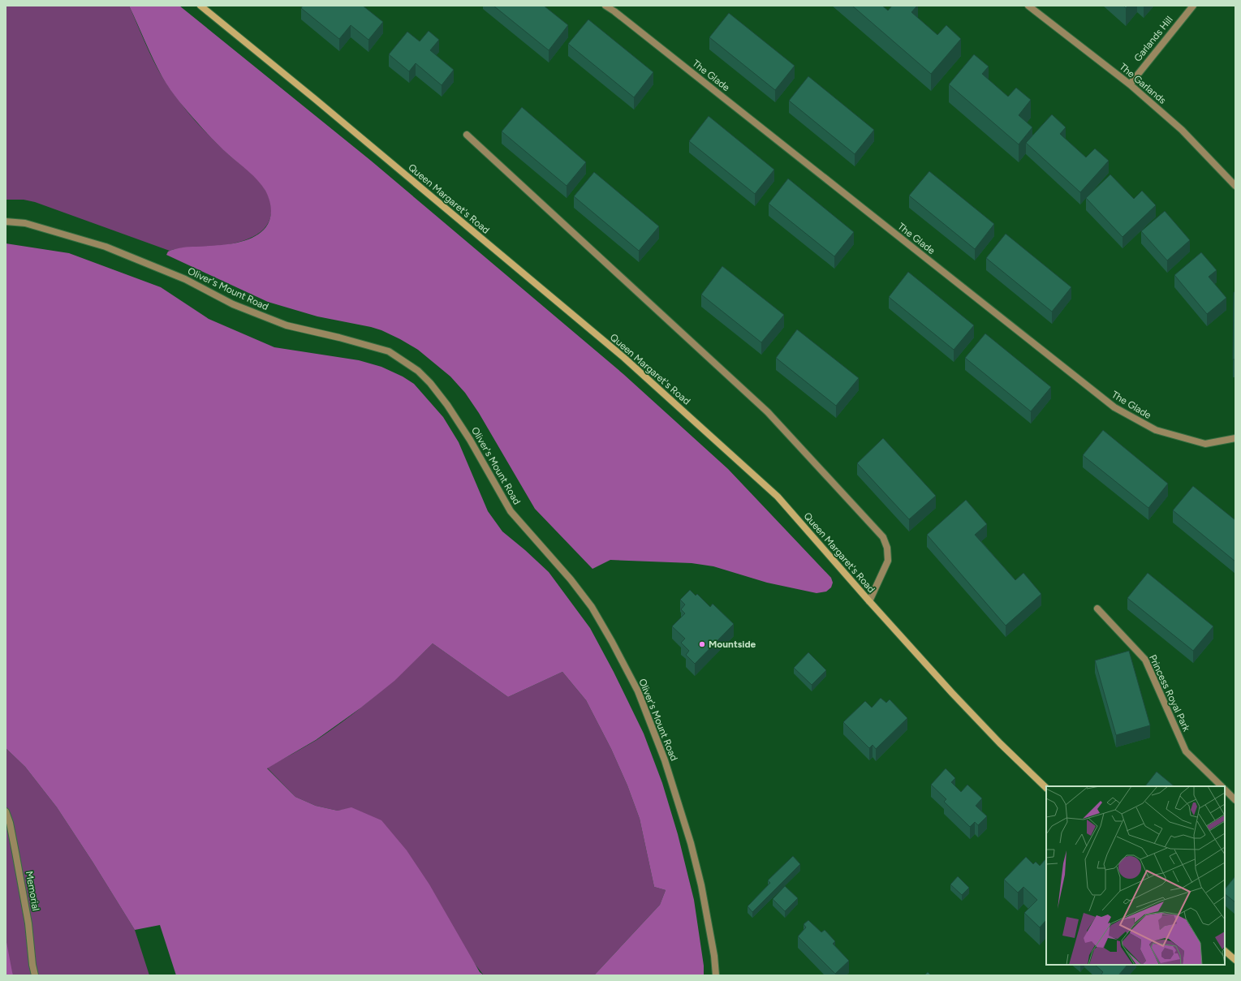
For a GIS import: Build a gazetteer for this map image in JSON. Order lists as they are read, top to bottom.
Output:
{
  "streets": {
    "main road": ["Queen Margaret's Road"],
    "street": [
      "Garlands Hill",
      "The Glade",
      "The Garlands",
      "Oliver's Mount Road",
      "Princess Royal Park",
      "Memorial"
    ]
  },
  "crossings": [
    ["Garlands Hill", "The Garlands"]
  ],
  "places": ["Mountside"]
}
